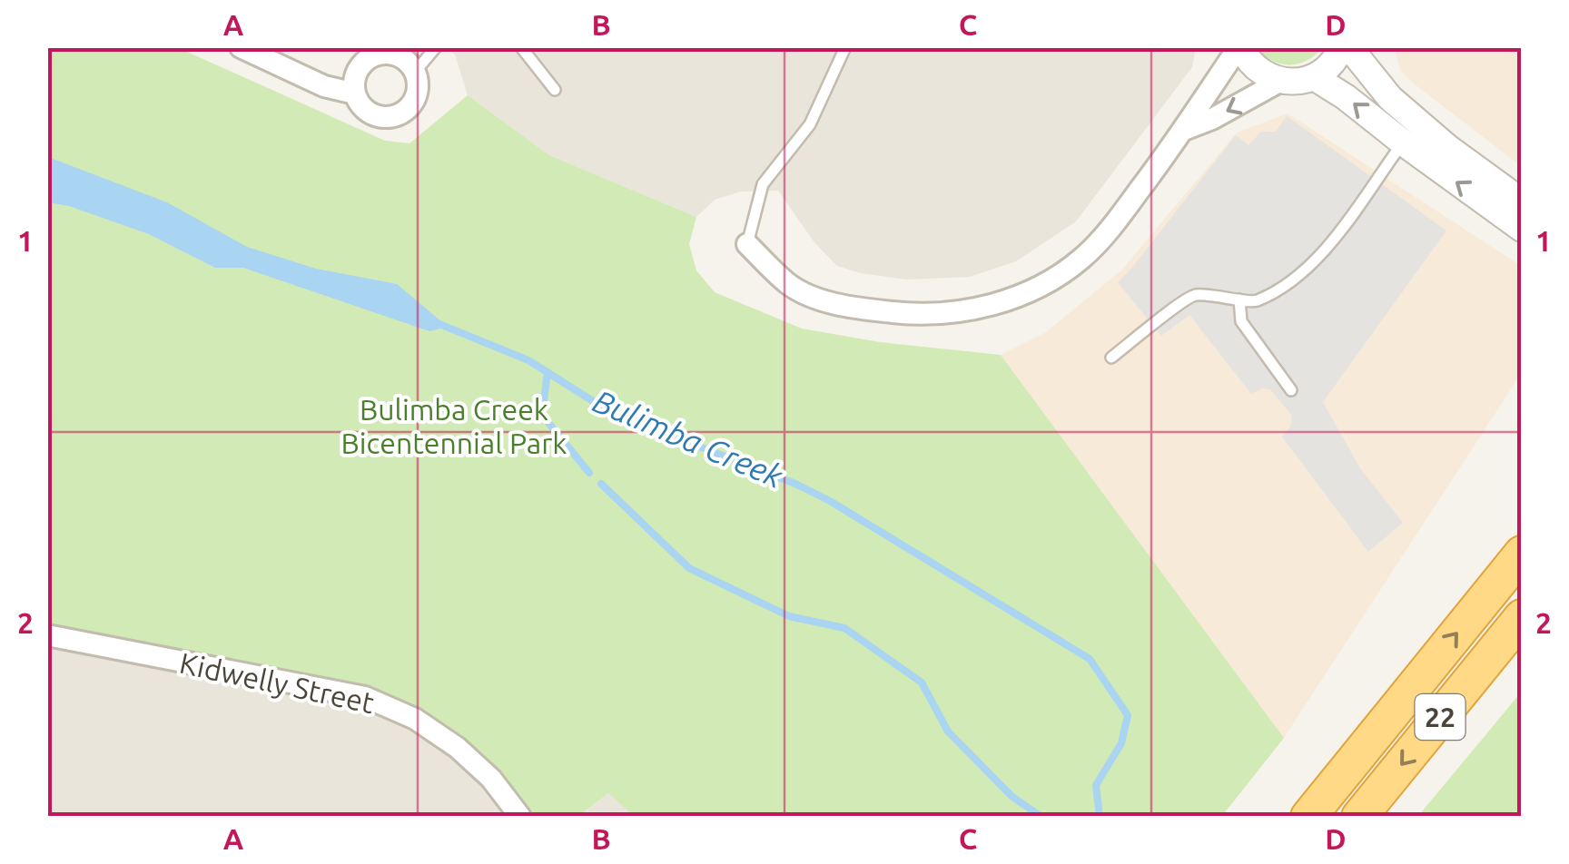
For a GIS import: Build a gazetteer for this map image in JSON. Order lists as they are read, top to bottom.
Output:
{
  "streets": {
    "highway": ["22"],
    "street": ["Kidwelly Street"]
  },
  "water": ["Bulimba Creek"],
  "parks": ["Bulimba Creek Bicentennial Park"],
  "grid": {
    "columns": [
      "A",
      "B",
      "C",
      "D"
    ],
    "rows": ["1", "2"]
  }
}
